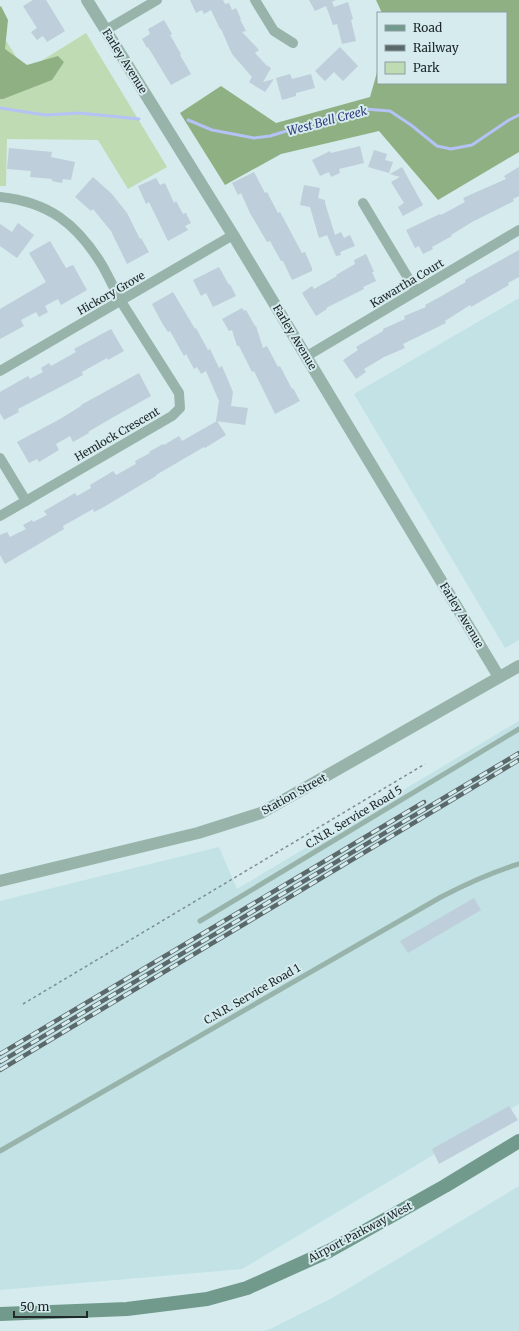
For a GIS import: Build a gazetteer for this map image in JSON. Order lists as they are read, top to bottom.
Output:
{
  "streets": {
    "main road": ["Airport Parkway West"],
    "street": [
      "Farley Avenue",
      "Kawartha Court",
      "Hickory Grove",
      "Hemlock Crescent",
      "Station Street"
    ],
    "lane": ["C.N.R. Service Road 5", "C.N.R. Service Road 1"]
  },
  "crossings": [
    ["Farley Avenue", "Kawartha Court"],
    ["Farley Avenue", "Hickory Grove"],
    ["Farley Avenue", "Station Street"],
    ["Hickory Grove", "Hemlock Crescent"]
  ],
  "water": ["West Bell Creek"],
  "legend": ["Road", "Railway", "Park"],
  "scale_bar": "50 m"
}
